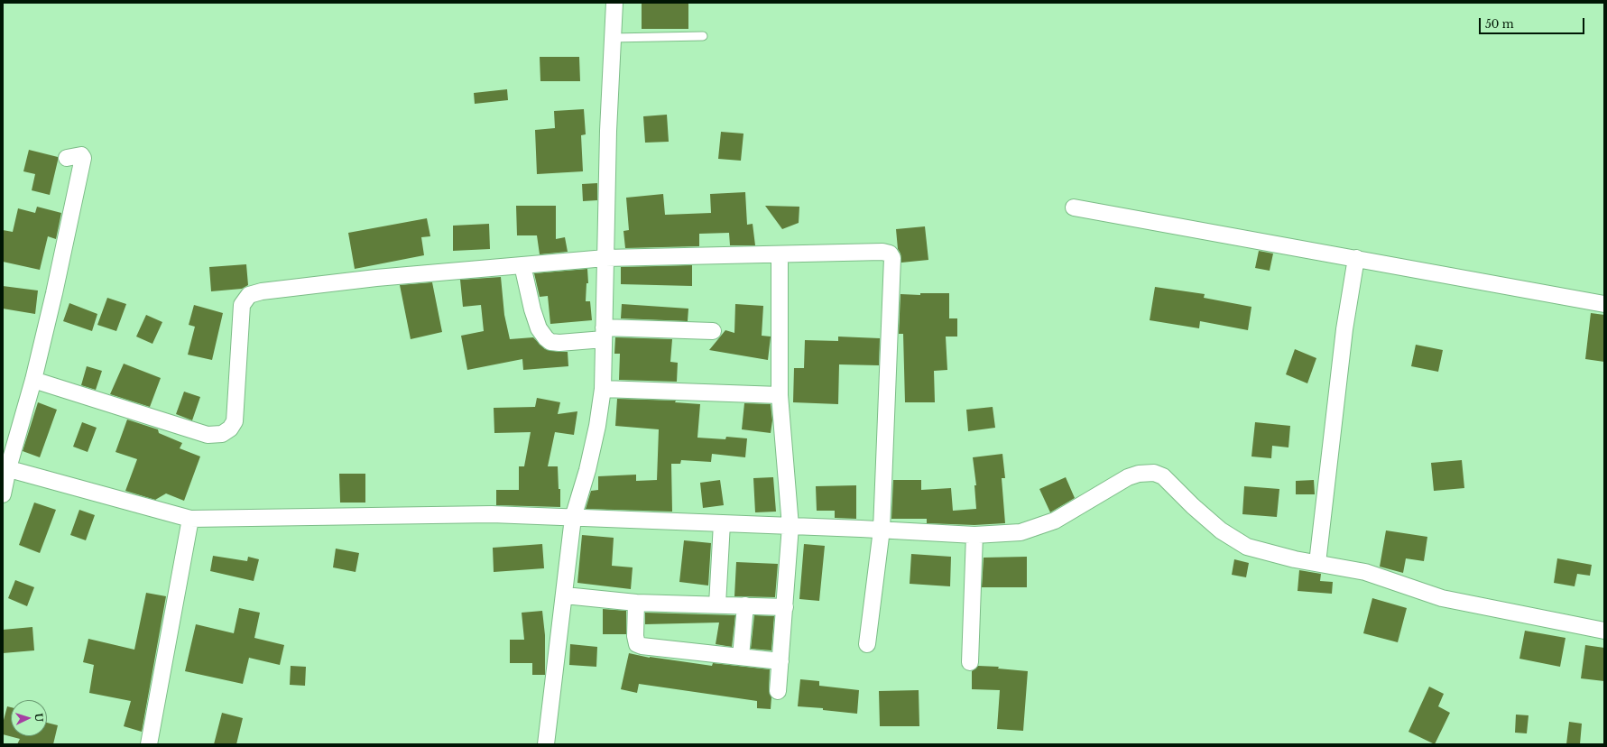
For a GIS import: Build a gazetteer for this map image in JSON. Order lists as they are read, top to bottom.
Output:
{
  "scale_bar": "50 m",
  "north": "right"
}
